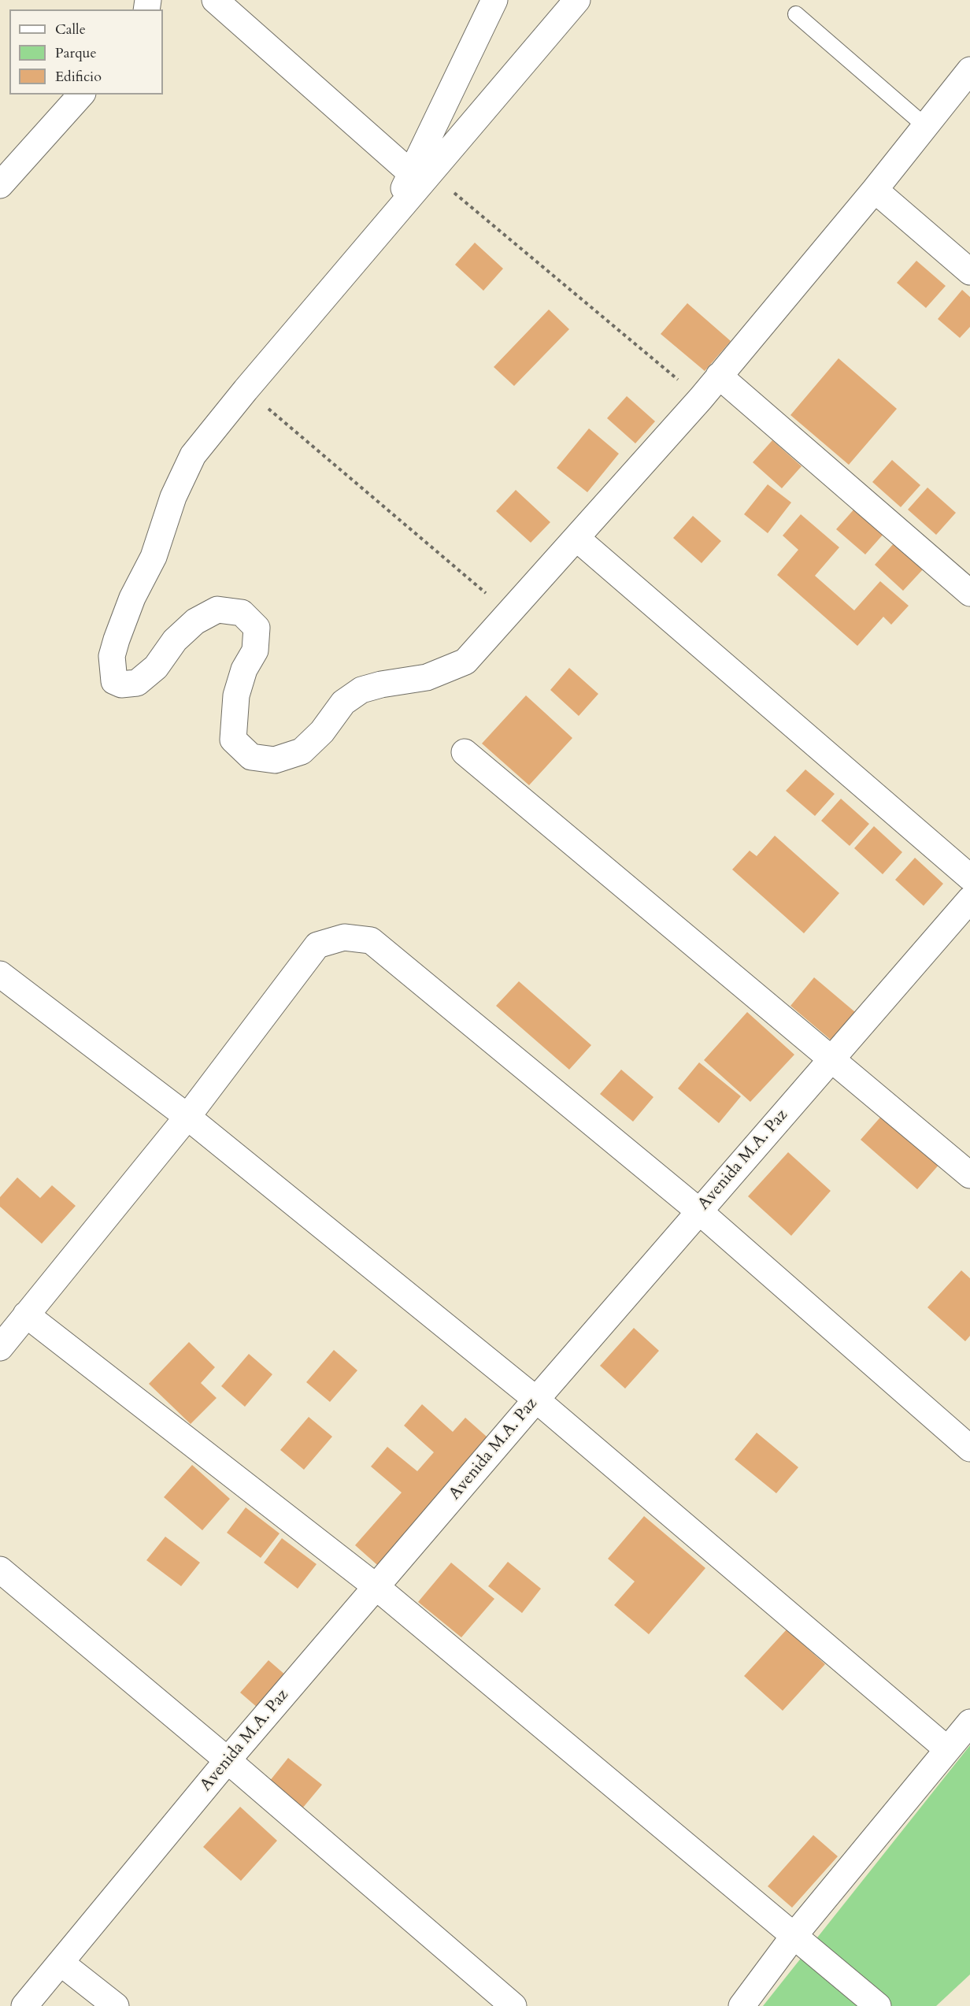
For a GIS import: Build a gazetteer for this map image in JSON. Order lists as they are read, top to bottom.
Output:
{
  "streets": {
    "street": ["Avenida M.A. Paz"]
  },
  "legend": ["Calle", "Parque", "Edificio"]
}
